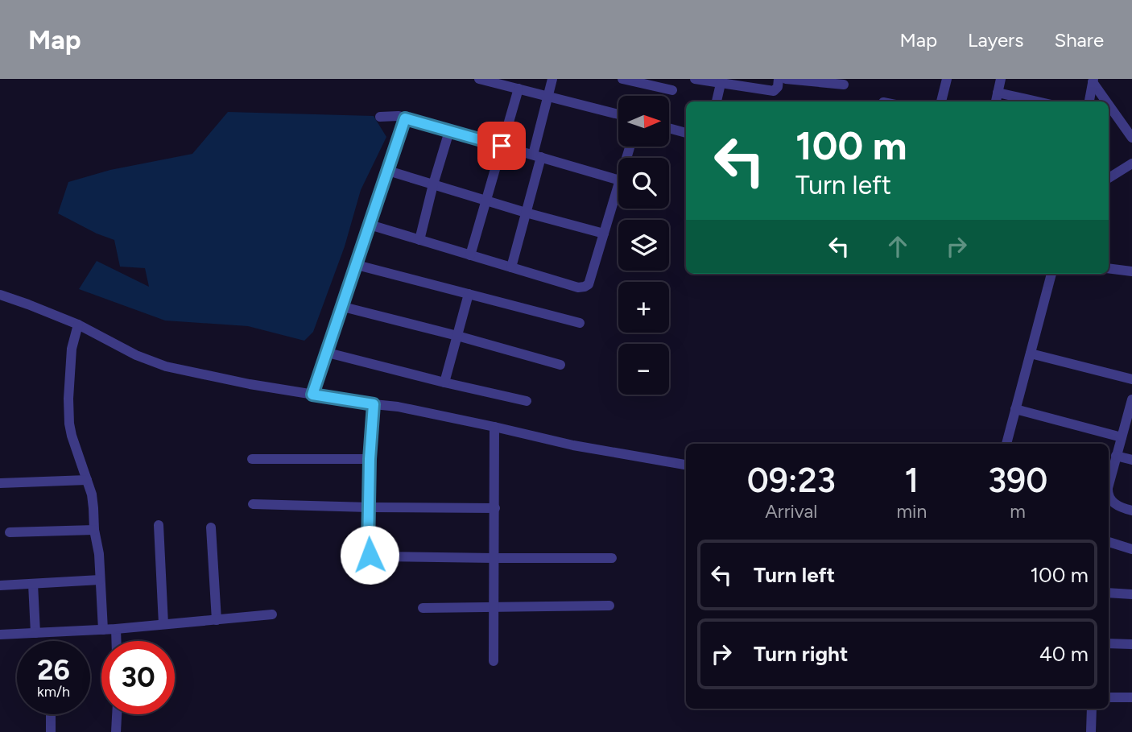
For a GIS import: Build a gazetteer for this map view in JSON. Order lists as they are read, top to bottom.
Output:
{
  "north": "right",
  "page": {
    "header": "Map",
    "nav": ["Map", "Layers", "Share"],
    "map_buttons": ["+", "−"],
    "turn": ["100 m", "Turn left"],
    "eta": [
      "09:23",
      "Arrival",
      "1",
      "min",
      "390",
      "m"
    ],
    "list": [
      {
        "name": "Turn left",
        "value": "100 m"
      },
      {
        "name": "Turn right",
        "value": "40 m"
      }
    ],
    "speed": "26 km/h",
    "limit": "30"
  }
}
